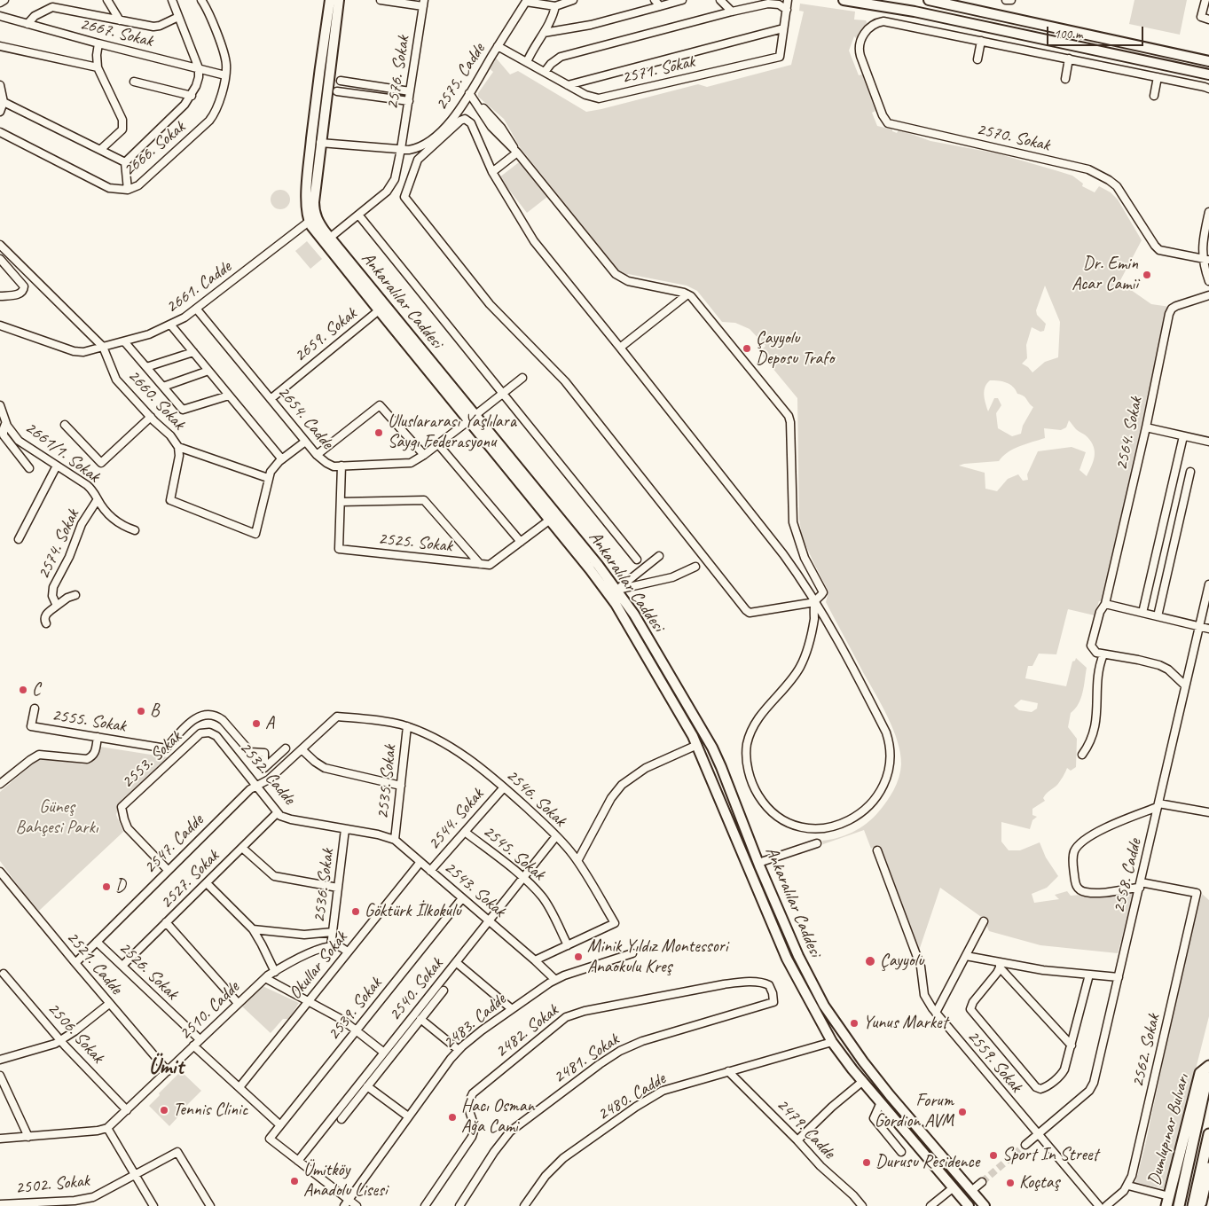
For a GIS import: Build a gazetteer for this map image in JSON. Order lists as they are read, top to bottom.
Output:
{
  "streets": {
    "highway": ["Dumlupınar Bulvarı"],
    "main road": ["Ankaralılar Caddesi"],
    "street": [
      "2667. Sokak",
      "2571. Sokak",
      "2576. Sokak",
      "2575. Cadde",
      "2570. Sokak",
      "2666. Sokak",
      "2661. Cadde",
      "2659. Sokak",
      "2660. Sokak",
      "2654. Cadde",
      "2564. Sokak",
      "2661/1. Sokak",
      "2525. Sokak",
      "2574. Sokak",
      "2555. Sokak",
      "2553. Sokak",
      "2532. Cadde",
      "2535. Sokak",
      "2546. Sokak",
      "2544. Sokak",
      "2547. Cadde",
      "2545. Sokak",
      "2558. Cadde",
      "2527. Sokak",
      "2536. Sokak",
      "2543. Sokak",
      "2521. Cadde",
      "Okullar Sokak",
      "2526. Sokak",
      "2540. Sokak",
      "2539. Sokak",
      "2510. Cadde",
      "2483. Cadde",
      "2482. Sokak",
      "2506. Sokak",
      "2562. Sokak",
      "2481. Sokak",
      "2559. Sokak",
      "2480. Cadde",
      "2479. Cadde",
      "2502. Sokak"
    ]
  },
  "crossings": [
    ["2667. Sokak", "2666. Sokak"],
    ["2571. Sokak", "2575. Cadde"],
    ["2576. Sokak", "2575. Cadde"],
    ["2661. Cadde", "Ankaralılar Caddesi"],
    ["2661. Cadde", "2660. Sokak"],
    ["2661. Cadde", "2654. Cadde"],
    ["Ankaralılar Caddesi", "2659. Sokak"],
    ["Ankaralılar Caddesi", "2654. Cadde"],
    ["Ankaralılar Caddesi", "2480. Cadde"],
    ["2659. Sokak", "2654. Cadde"],
    ["2661/1. Sokak", "2574. Sokak"],
    ["2553. Sokak", "2532. Cadde"],
    ["2553. Sokak", "2547. Cadde"],
    ["2532. Cadde", "2535. Sokak"],
    ["2532. Cadde", "2547. Cadde"],
    ["2532. Cadde", "2527. Sokak"],
    ["2532. Cadde", "2536. Sokak"],
    ["2532. Cadde", "2543. Sokak"],
    ["2535. Sokak", "2546. Sokak"],
    ["2535. Sokak", "2543. Sokak"],
    ["2546. Sokak", "2544. Sokak"],
    ["2546. Sokak", "2547. Cadde"],
    ["2546. Sokak", "2545. Sokak"],
    ["2546. Sokak", "2540. Sokak"],
    ["2544. Sokak", "2545. Sokak"],
    ["2544. Sokak", "2543. Sokak"],
    ["2547. Cadde", "2521. Cadde"],
    ["2547. Cadde", "2526. Sokak"],
    ["2545. Sokak", "2540. Sokak"],
    ["2558. Cadde", "2562. Sokak"],
    ["2558. Cadde", "2559. Sokak"],
    ["2527. Sokak", "2526. Sokak"],
    ["2536. Sokak", "2510. Cadde"],
    ["2543. Sokak", "Okullar Sokak"],
    ["2543. Sokak", "2540. Sokak"],
    ["2543. Sokak", "2539. Sokak"],
    ["2543. Sokak", "2483. Cadde"],
    ["2521. Cadde", "2510. Cadde"],
    ["2526. Sokak", "2510. Cadde"],
    ["2540. Sokak", "2539. Sokak"],
    ["2510. Cadde", "2506. Sokak"],
    ["2482. Sokak", "2481. Sokak"],
    ["2480. Cadde", "2479. Cadde"]
  ],
  "districts": ["Ümit"],
  "parks": ["Güneş Bahçesi Parkı"],
  "places": [
    "Dr. Emin Acar Camii",
    "Çayyolu Deposu Trafo",
    "Uluslararası Yaşlılara Saygı Federasyonu",
    "C",
    "B",
    "A",
    "D",
    "Göktürk İlkokulu",
    "Minik Yıldız Montessori Anaokulu Kreş",
    "Çayyolu",
    "Yunus Market",
    "Tennis Clinic",
    "Forum Gordion AVM",
    "Hacı Osman Ağa Cami",
    "Sport In Street",
    "Durusu Residence",
    "Ümitköy Anadolu Lisesi",
    "Koçtaş"
  ],
  "scale_bar": "100 m"
}
